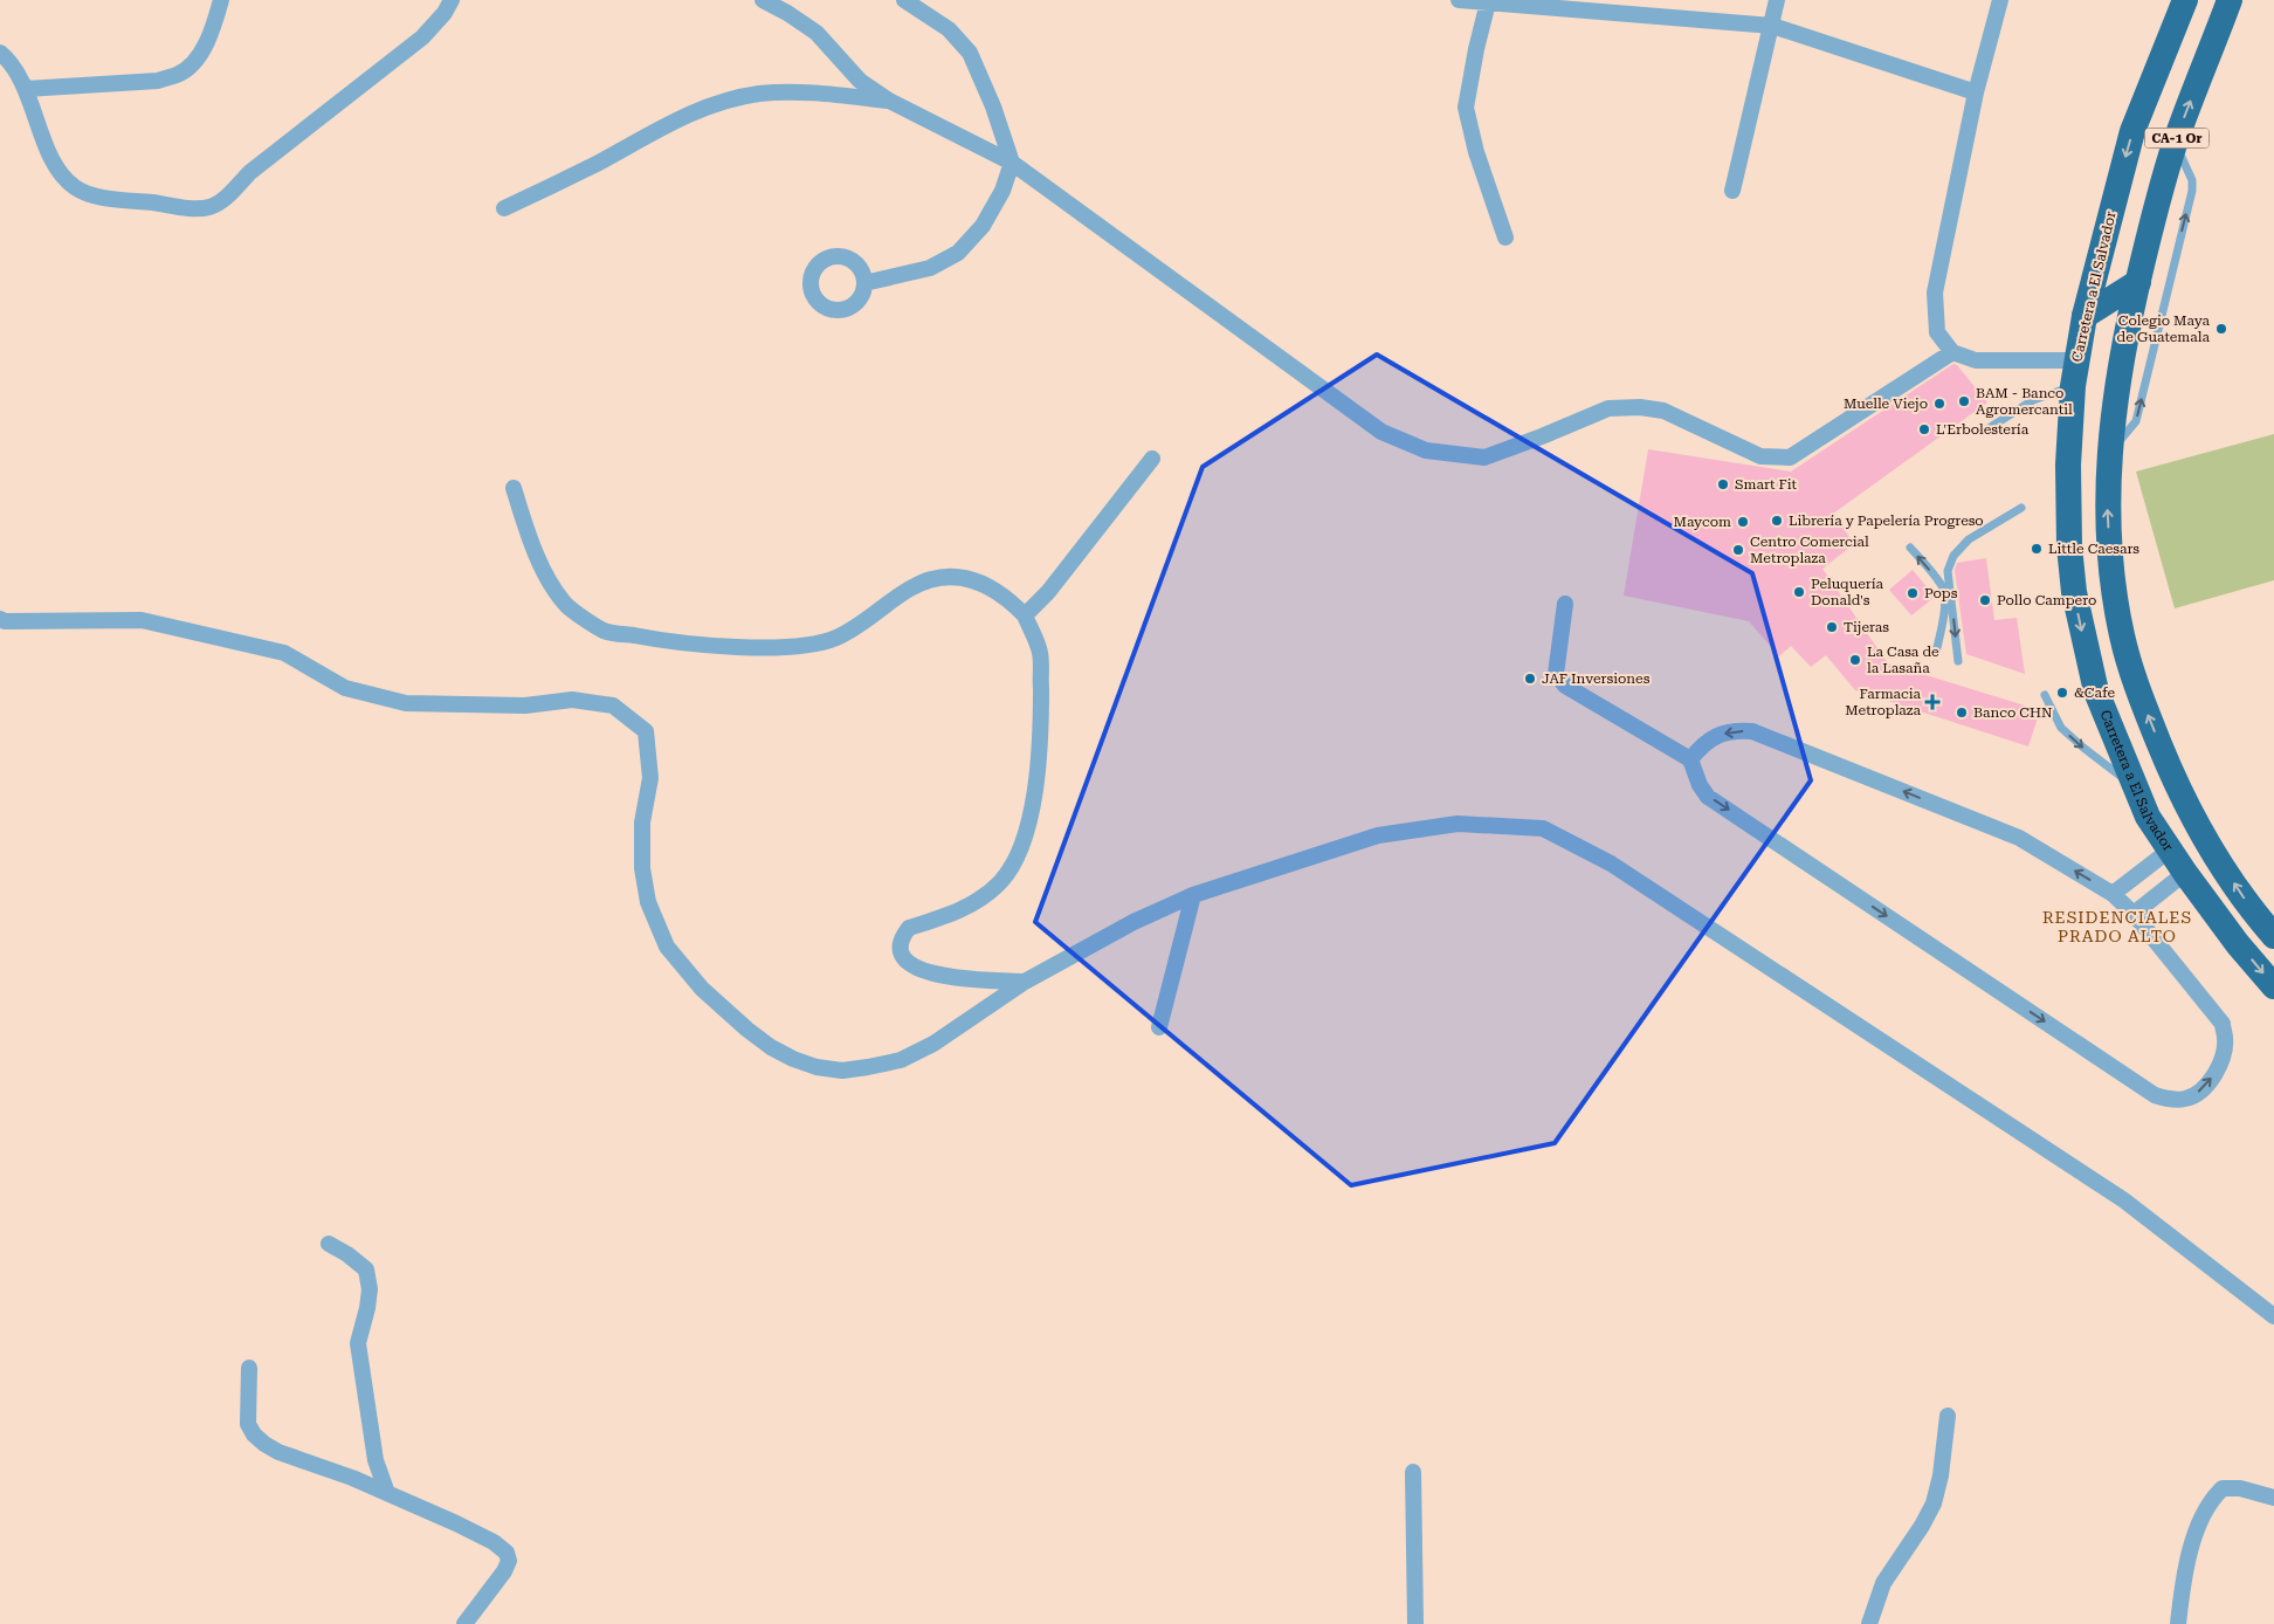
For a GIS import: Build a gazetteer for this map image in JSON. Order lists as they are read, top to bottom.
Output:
{
  "streets": {
    "highway": ["CA-1 Or", "Carretera a El Salvador"]
  },
  "districts": ["RESIDENCIALES PRADO ALTO"],
  "places": {
    "other": [
      "Colegio Maya de Guatemala",
      "BAM - Banco Agromercantil",
      "Muelle Viejo",
      "L'Erbolestería",
      "Smart Fit",
      "Librería y Papelería Progreso",
      "Maycom",
      "Little Caesars",
      "Centro Comercial Metroplaza",
      "Peluquería Donald's",
      "Pops",
      "Pollo Campero",
      "Tijeras",
      "La Casa de la Lasaña",
      "JAF Inversiones",
      "&Cafe",
      "Banco CHN"
    ],
    "health": ["Farmacia Metroplaza"]
  }
}
